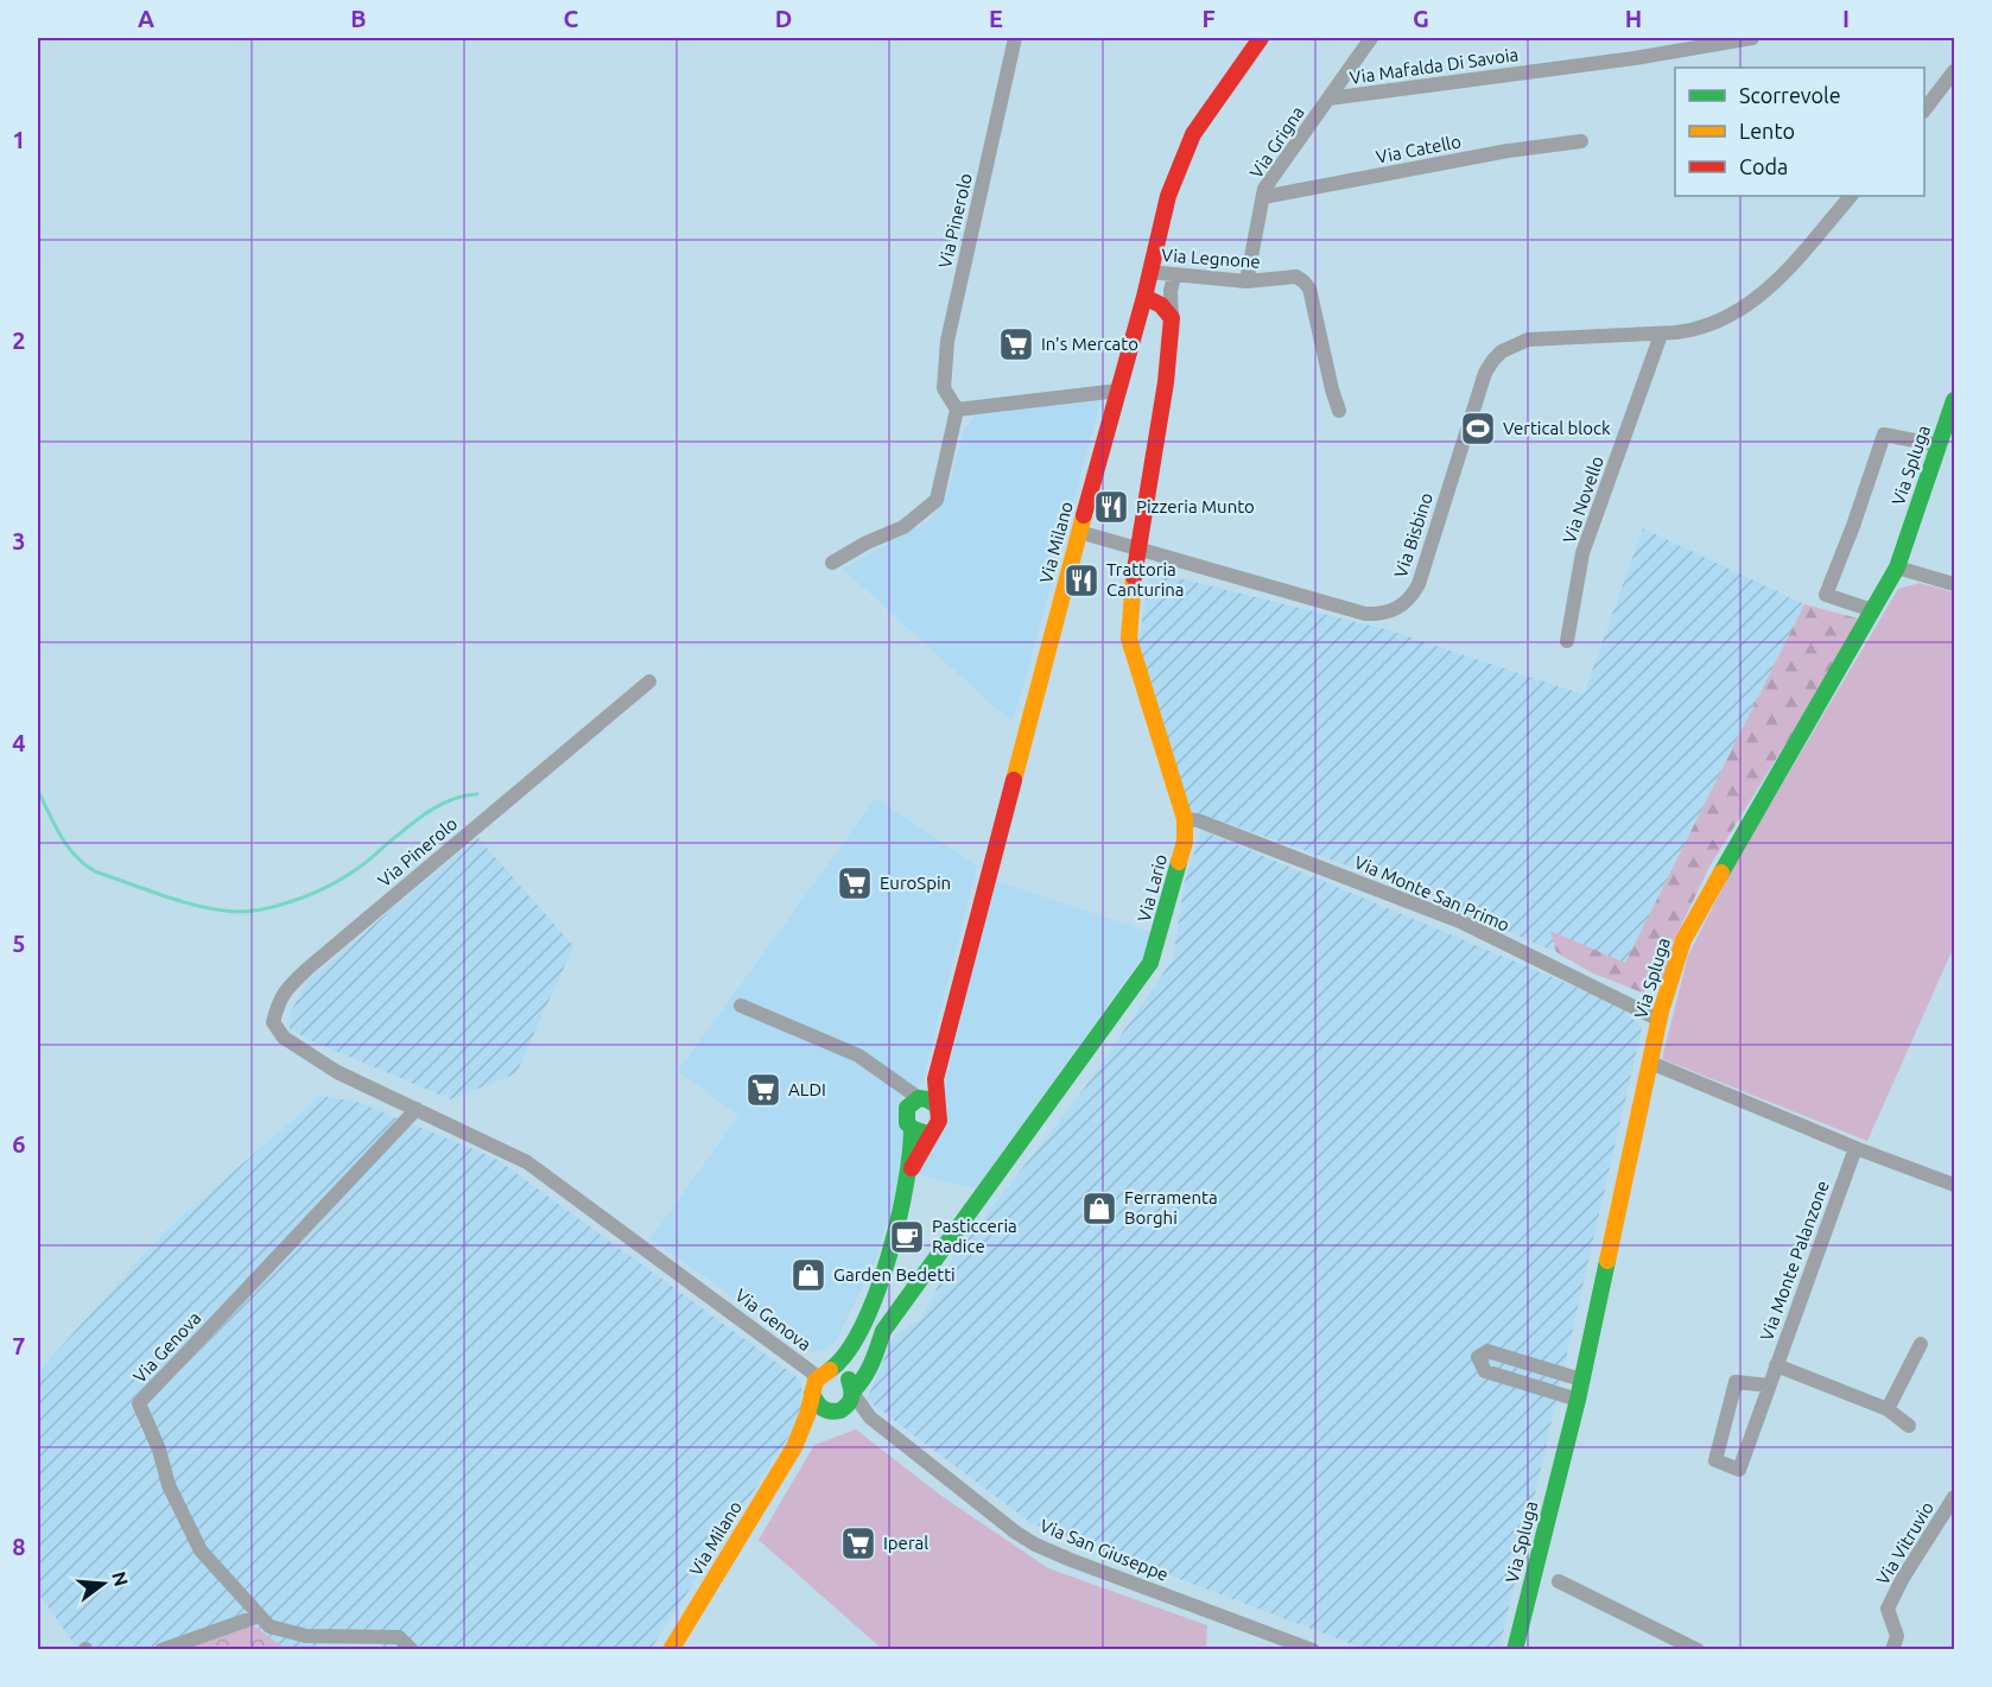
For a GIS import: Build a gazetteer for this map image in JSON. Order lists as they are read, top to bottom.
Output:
{
  "streets": {
    "street": [
      "Via Mafalda Di Savoia",
      "Via Grigna",
      "Via Catello",
      "Via Pinerolo",
      "Via Legnone",
      "Via Spluga",
      "Via Novello",
      "Via Bisbino",
      "Via Milano",
      "Via Lario",
      "Via Monte San Primo",
      "Via Monte Palanzone",
      "Via Genova",
      "Via Vitruvio",
      "Via San Giuseppe"
    ]
  },
  "crossings": [
    ["Via Mafalda Di Savoia", "Via Grigna"],
    ["Via Grigna", "Via Catello"],
    ["Via Grigna", "Via Legnone"],
    ["Via Pinerolo", "Via Genova"],
    ["Via Legnone", "Via Milano"],
    ["Via Legnone", "Via Lario"],
    ["Via Spluga", "Via Monte San Primo"],
    ["Via Novello", "Via Bisbino"],
    ["Via Bisbino", "Via Milano"],
    ["Via Bisbino", "Via Lario"],
    ["Via Milano", "Via Lario"],
    ["Via Milano", "Via Genova"],
    ["Via Milano", "Via San Giuseppe"],
    ["Via Lario", "Via Monte San Primo"],
    ["Via Lario", "Via Genova"],
    ["Via Lario", "Via San Giuseppe"],
    ["Via Genova", "Via San Giuseppe"]
  ],
  "places": {
    "supermarket": [
      "In's Mercato",
      "EuroSpin",
      "ALDI",
      "Iperal"
    ],
    "sports": ["Vertical block"],
    "restaurant": ["Pizzeria Munto", "Trattoria Canturina"],
    "shop": ["Ferramenta Borghi", "Garden Bedetti"],
    "cafe": ["Pasticceria Radice"]
  },
  "legend": ["Scorrevole", "Lento", "Coda"],
  "north": "right",
  "grid": {
    "columns": [
      "A",
      "B",
      "C",
      "D",
      "E",
      "F",
      "G",
      "H",
      "I"
    ],
    "rows": [
      "1",
      "2",
      "3",
      "4",
      "5",
      "6",
      "7",
      "8"
    ]
  }
}
